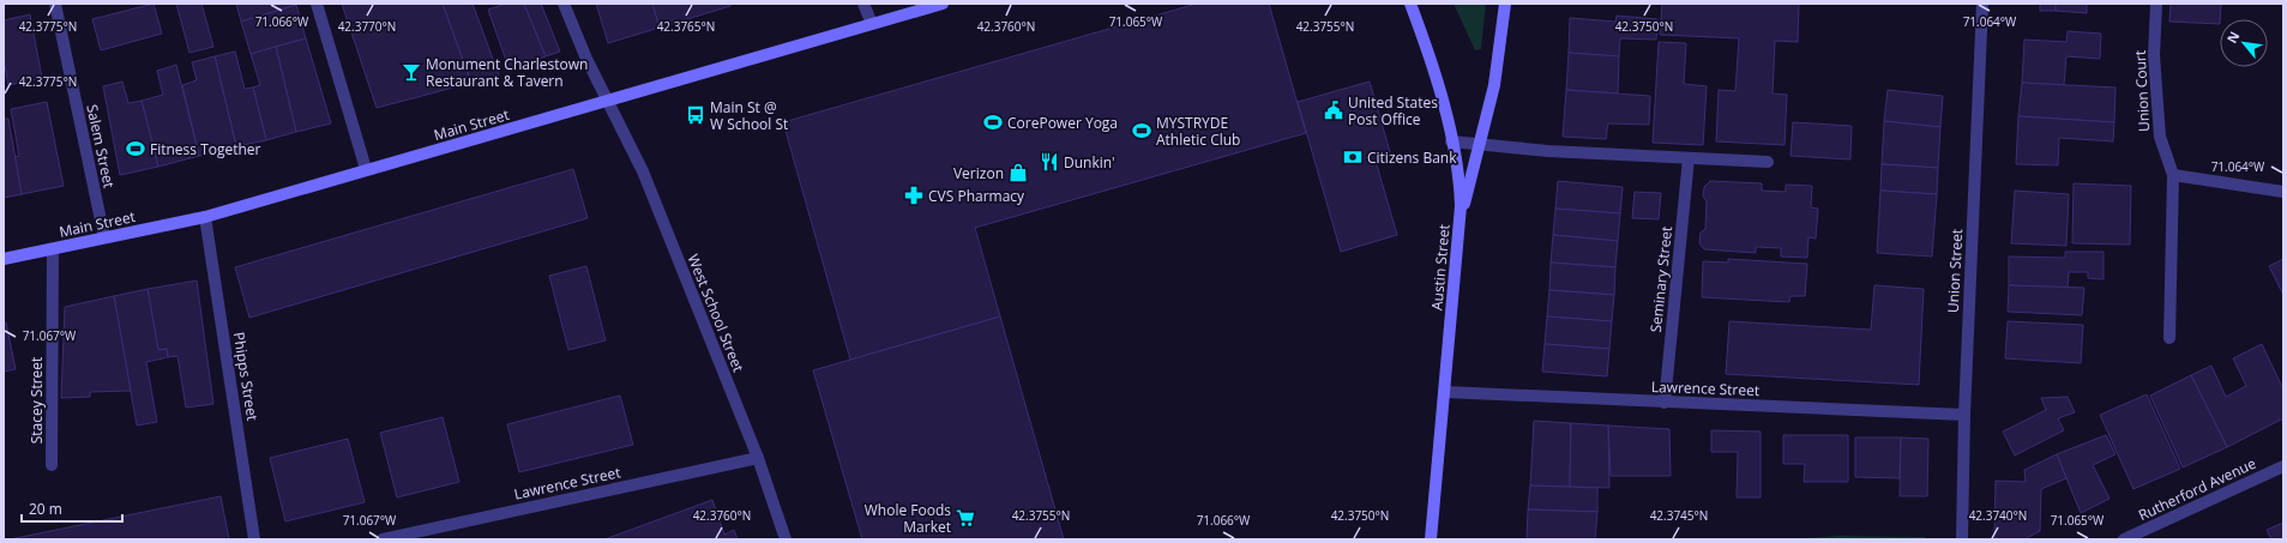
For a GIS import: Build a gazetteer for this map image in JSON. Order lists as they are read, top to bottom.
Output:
{
  "streets": {
    "main road": ["Main Street", "Austin Street"],
    "street": [
      "Union Court",
      "Salem Street",
      "Union Street",
      "Seminary Street",
      "West School Street",
      "Phipps Street",
      "Lawrence Street",
      "Stacey Street",
      "Rutherford Avenue"
    ]
  },
  "crossings": [
    ["Main Street", "Salem Street"],
    ["Main Street", "West School Street"],
    ["Main Street", "Phipps Street"],
    ["Main Street", "Stacey Street"],
    ["Austin Street", "Lawrence Street"],
    ["Union Street", "Lawrence Street"],
    ["Seminary Street", "Lawrence Street"],
    ["West School Street", "Lawrence Street"]
  ],
  "places": {
    "bar": ["Monument Charlestown Restaurant & Tavern"],
    "public building": ["United States Post Office"],
    "bus stop": ["Main St @ W School St"],
    "sports": ["CorePower Yoga", "MYSTRYDE Athletic Club", "Fitness Together"],
    "bank": ["Citizens Bank"],
    "restaurant": ["Dunkin'"],
    "shop": ["Verizon"],
    "pharmacy": ["CVS Pharmacy"],
    "supermarket": ["Whole Foods Market"]
  },
  "scale_bar": "20 m",
  "north": "top left",
  "coordinates": [
    "71.064°W",
    "71.066°W",
    "71.065°W",
    "42.3755°N",
    "42.3775°N",
    "42.3770°N",
    "42.3765°N",
    "42.3760°N",
    "42.3750°N",
    "71.067°W",
    "42.3745°N",
    "42.3740°N"
  ]
}
